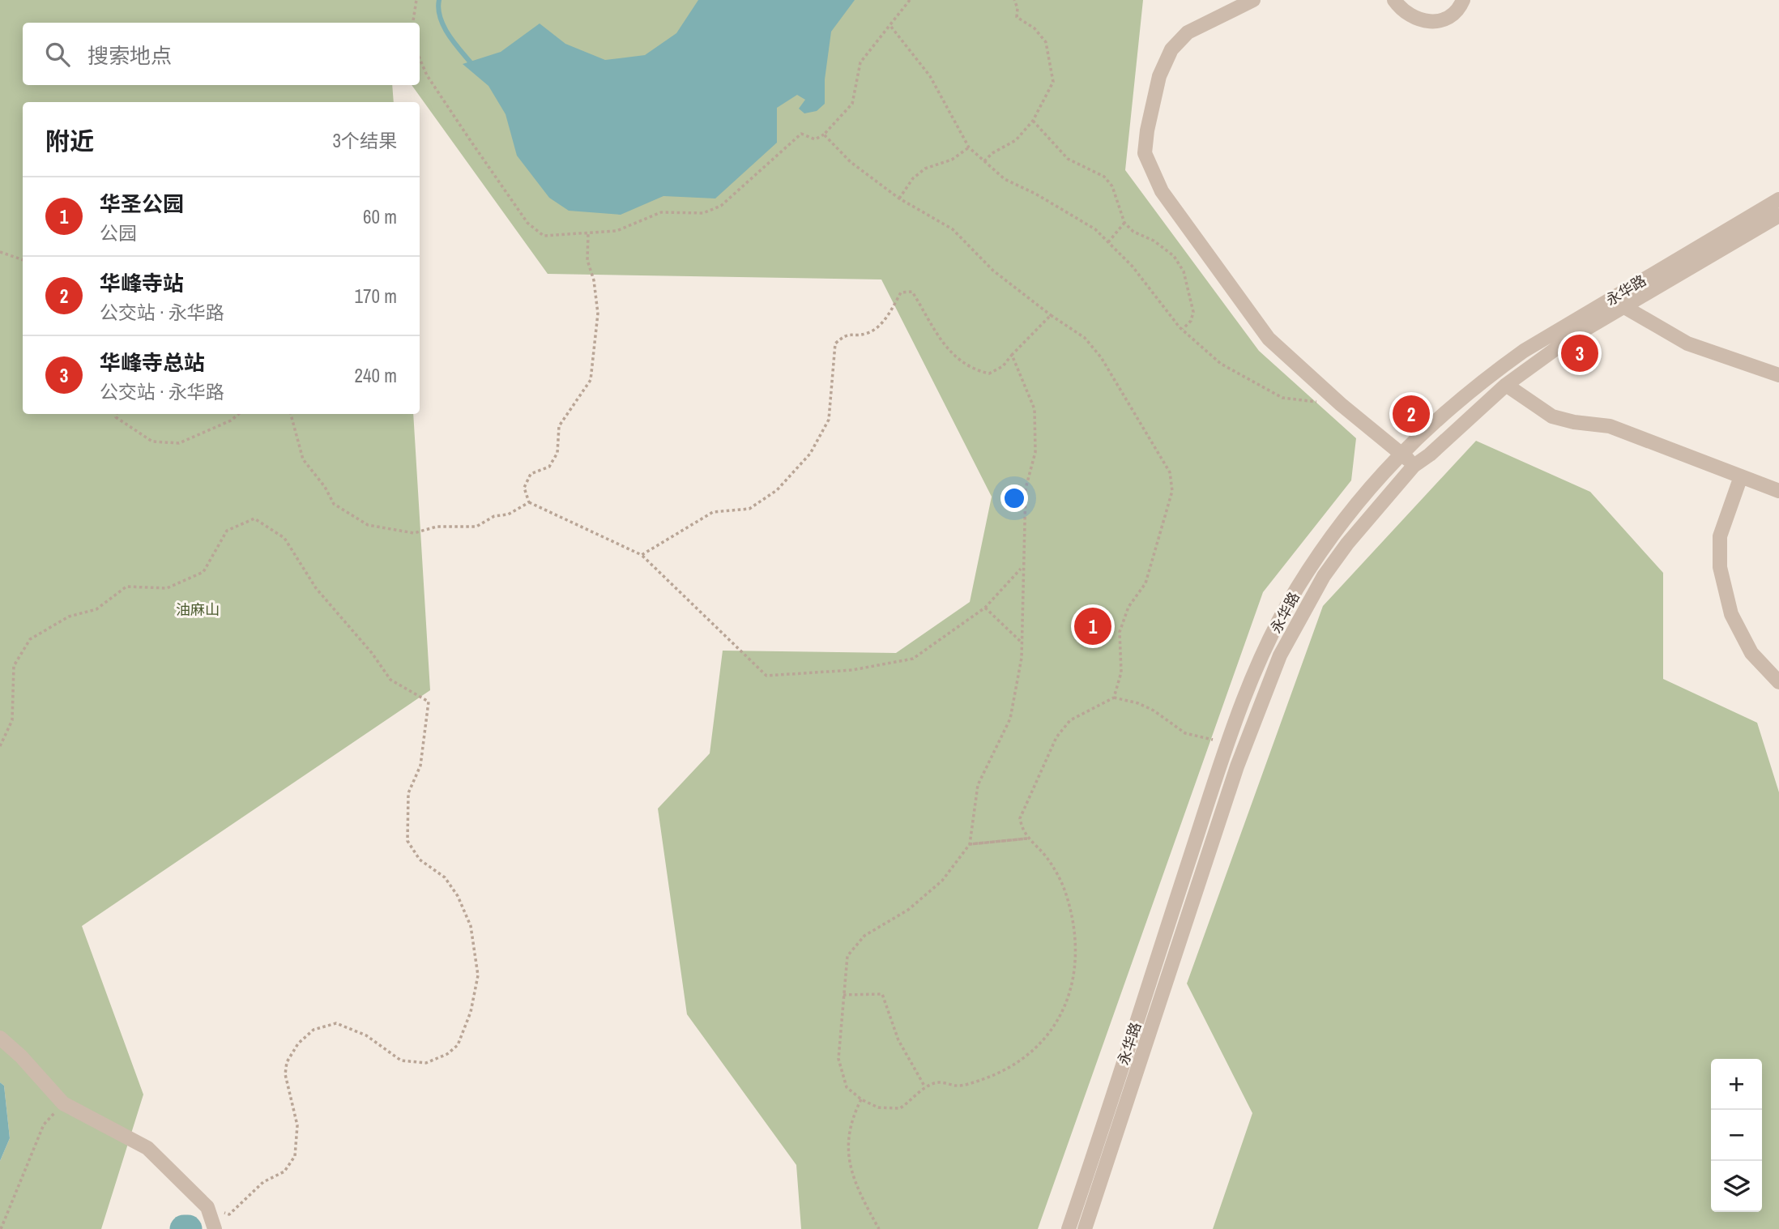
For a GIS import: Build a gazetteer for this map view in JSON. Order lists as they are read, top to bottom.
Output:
{
  "streets": {
    "street": ["永华路"]
  },
  "parks": ["油麻山"],
  "page": {
    "search": "搜索地点",
    "heading": ["附近", "3个结果"],
    "list": [
      {
        "mark": "1",
        "name": "华圣公园",
        "note": "公园",
        "value": "60 m"
      },
      {
        "mark": "2",
        "name": "华峰寺站",
        "note": "公交站 · 永华路",
        "value": "170 m"
      },
      {
        "mark": "3",
        "name": "华峰寺总站",
        "note": "公交站 · 永华路",
        "value": "240 m"
      }
    ],
    "pins": ["3", "2", "1"],
    "map_buttons": ["+", "−"]
  }
}
